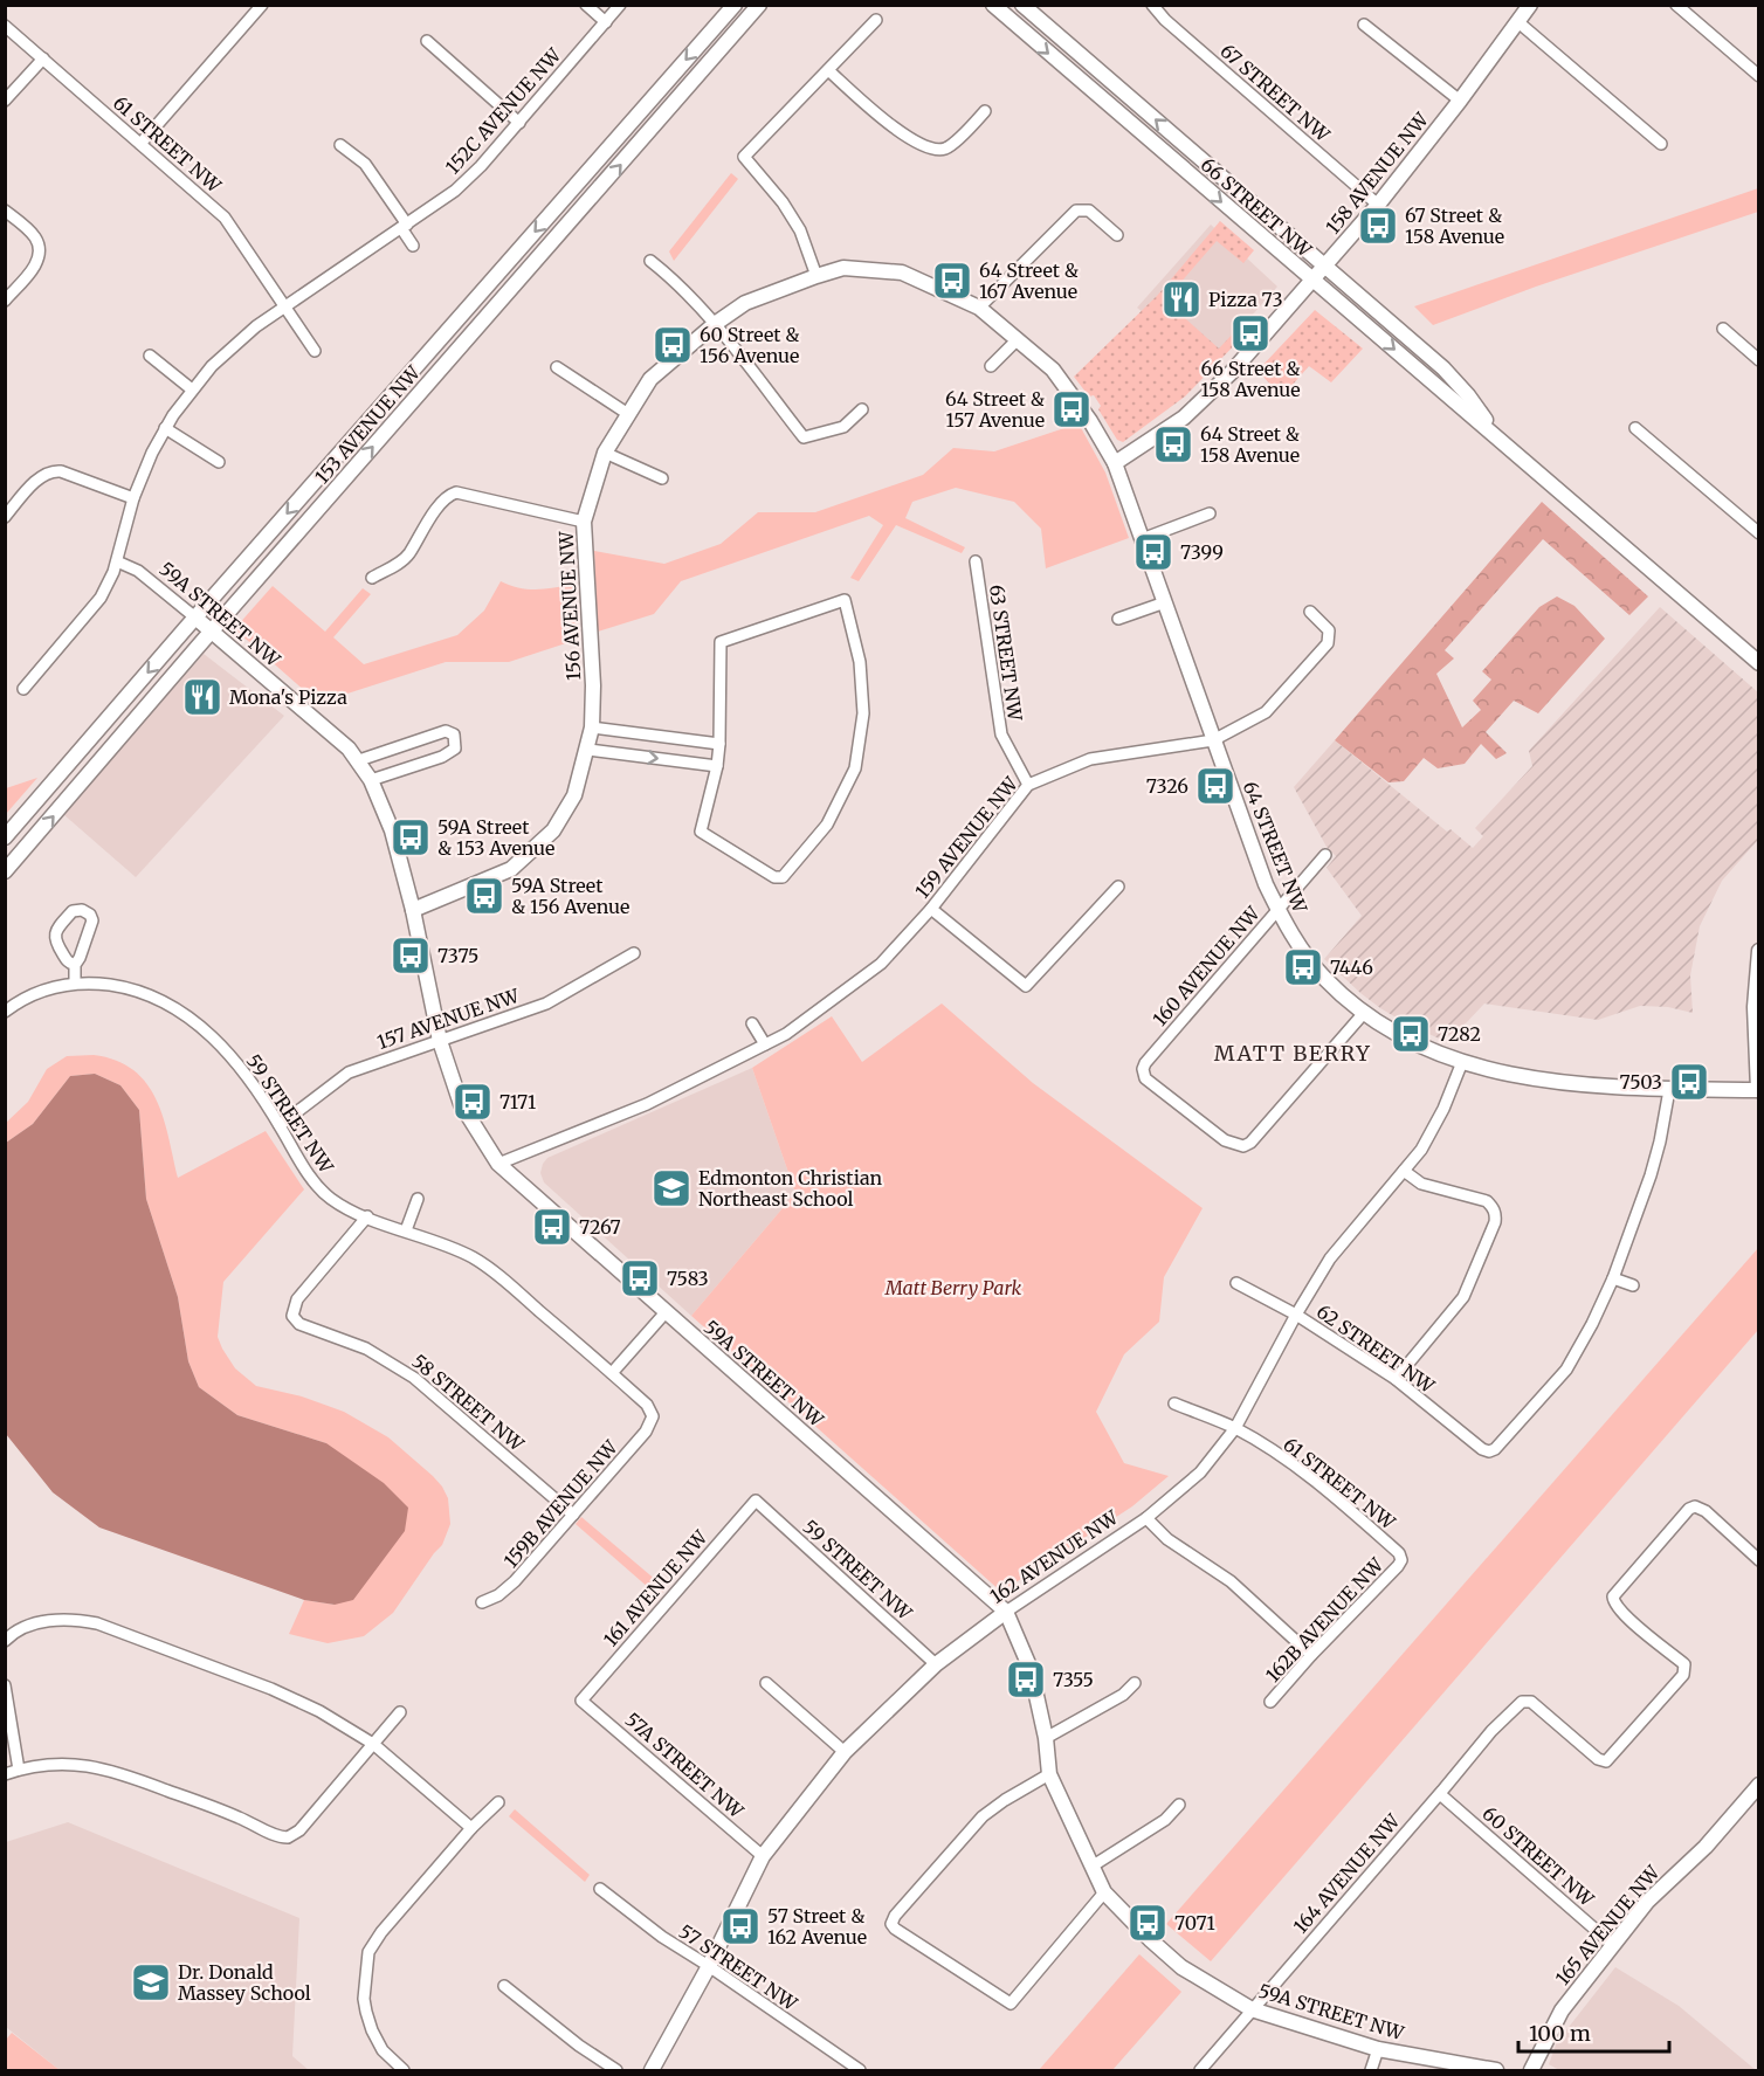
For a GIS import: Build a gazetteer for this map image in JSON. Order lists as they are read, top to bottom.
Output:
{
  "streets": {
    "street": [
      "67 STREET NW",
      "152C AVENUE NW",
      "61 STREET NW",
      "158 AVENUE NW",
      "66 STREET NW",
      "153 AVENUE NW",
      "156 AVENUE NW",
      "59A STREET NW",
      "63 STREET NW",
      "159 AVENUE NW",
      "64 STREET NW",
      "160 AVENUE NW",
      "157 AVENUE NW",
      "59 STREET NW",
      "62 STREET NW",
      "58 STREET NW",
      "159B AVENUE NW",
      "162 AVENUE NW",
      "161 AVENUE NW",
      "162B AVENUE NW",
      "57A STREET NW",
      "60 STREET NW",
      "164 AVENUE NW",
      "165 AVENUE NW",
      "57 STREET NW"
    ]
  },
  "crossings": [
    ["67 STREET NW", "158 AVENUE NW"],
    ["152C AVENUE NW", "61 STREET NW"],
    ["152C AVENUE NW", "59A STREET NW"],
    ["61 STREET NW", "162 AVENUE NW"],
    ["61 STREET NW", "162B AVENUE NW"],
    ["158 AVENUE NW", "66 STREET NW"],
    ["158 AVENUE NW", "64 STREET NW"],
    ["153 AVENUE NW", "59A STREET NW"],
    ["156 AVENUE NW", "59A STREET NW"],
    ["156 AVENUE NW", "64 STREET NW"],
    ["59A STREET NW", "159 AVENUE NW"],
    ["59A STREET NW", "157 AVENUE NW"],
    ["59A STREET NW", "162 AVENUE NW"],
    ["59A STREET NW", "164 AVENUE NW"],
    ["63 STREET NW", "159 AVENUE NW"],
    ["159 AVENUE NW", "64 STREET NW"],
    ["64 STREET NW", "160 AVENUE NW"],
    ["64 STREET NW", "162 AVENUE NW"],
    ["157 AVENUE NW", "59 STREET NW"],
    ["59 STREET NW", "58 STREET NW"],
    ["59 STREET NW", "159B AVENUE NW"],
    ["59 STREET NW", "162 AVENUE NW"],
    ["59 STREET NW", "161 AVENUE NW"],
    ["62 STREET NW", "162 AVENUE NW"],
    ["58 STREET NW", "159B AVENUE NW"],
    ["162 AVENUE NW", "57A STREET NW"],
    ["162 AVENUE NW", "57 STREET NW"],
    ["161 AVENUE NW", "57A STREET NW"],
    ["60 STREET NW", "164 AVENUE NW"],
    ["60 STREET NW", "165 AVENUE NW"]
  ],
  "districts": ["MATT BERRY"],
  "parks": ["Matt Berry Park"],
  "places": {
    "bus stop": [
      "67 Street & 158 Avenue",
      "64 Street & 167 Avenue",
      "66 Street & 158 Avenue",
      "60 Street & 156 Avenue",
      "64 Street & 157 Avenue",
      "64 Street & 158 Avenue",
      "7399",
      "7326",
      "59A Street & 153 Avenue",
      "59A Street & 156 Avenue",
      "7375",
      "7446",
      "7282",
      "7503",
      "7171",
      "7267",
      "7583",
      "7355",
      "7071",
      "57 Street & 162 Avenue"
    ],
    "restaurant": ["Pizza 73", "Mona's Pizza"],
    "school or university": ["Edmonton Christian Northeast School", "Dr. Donald Massey School"]
  },
  "scale_bar": "100 m"
}
